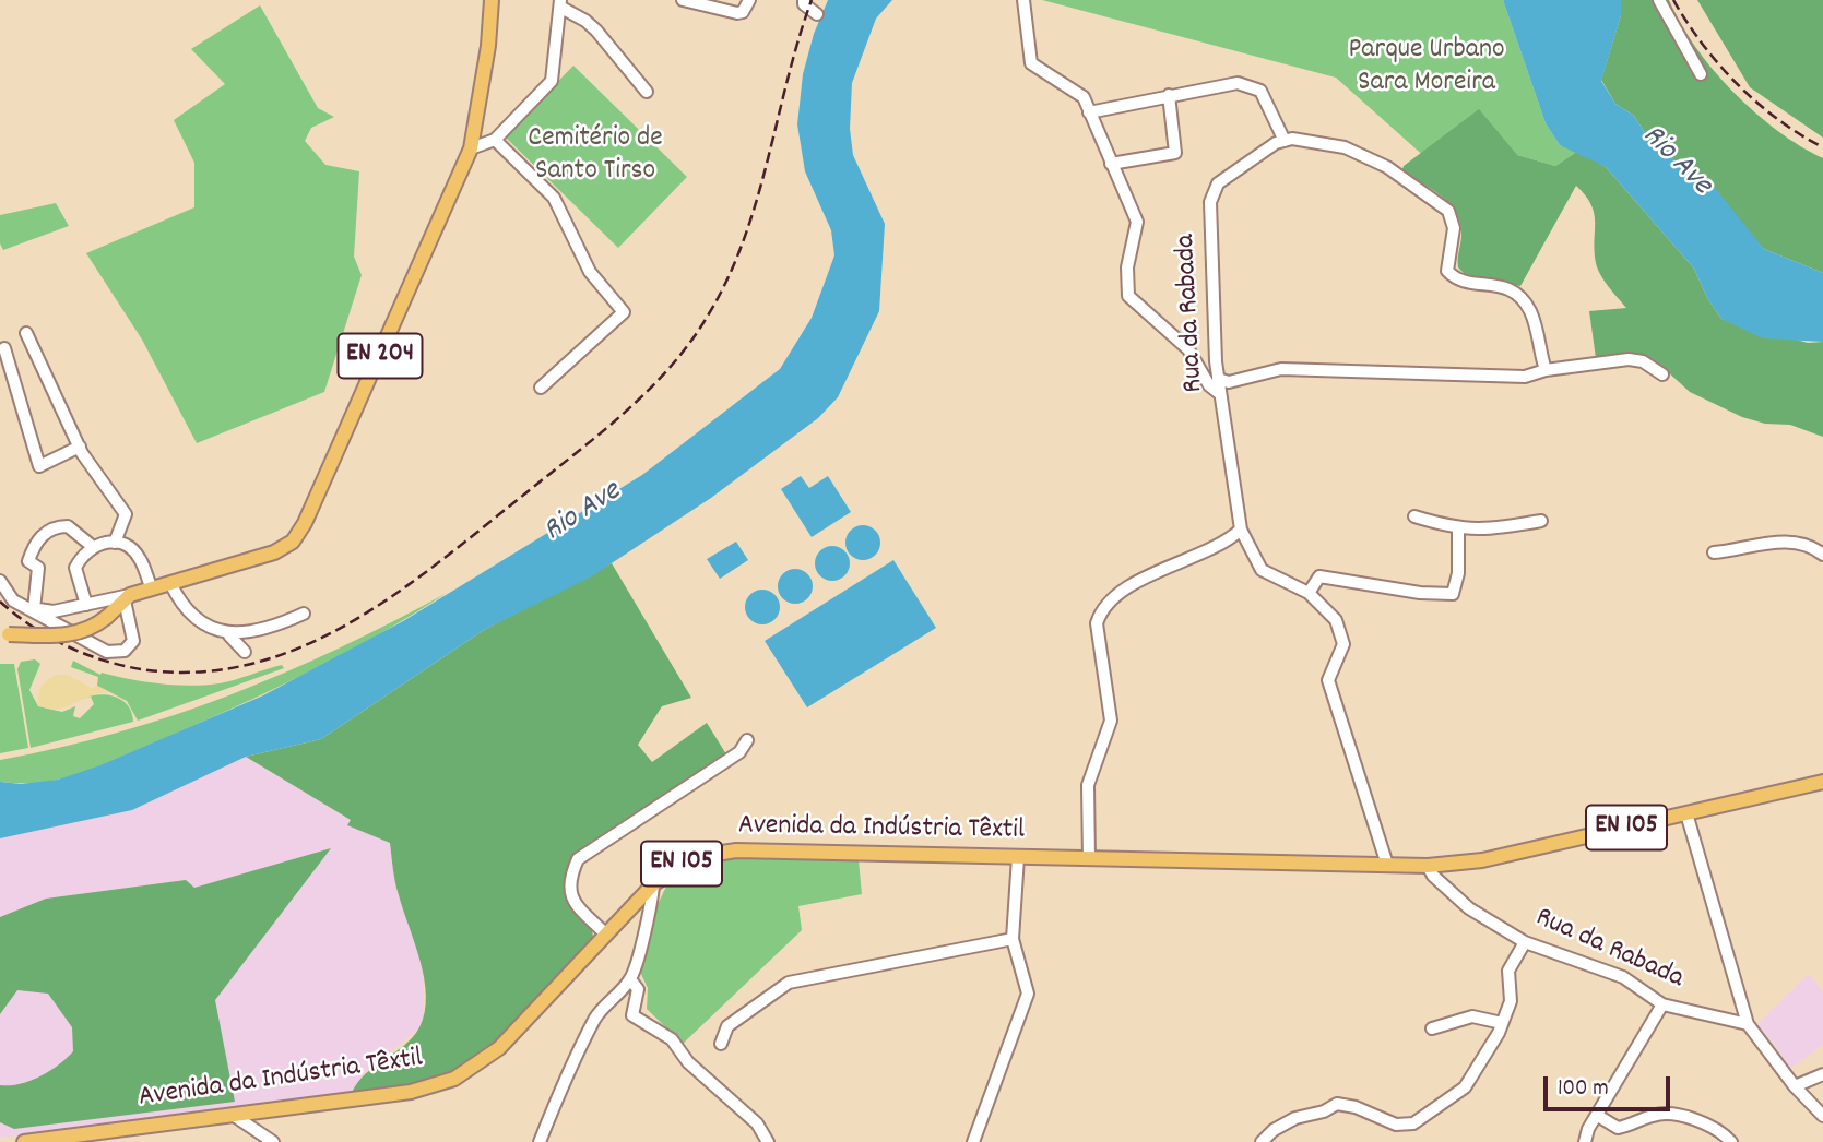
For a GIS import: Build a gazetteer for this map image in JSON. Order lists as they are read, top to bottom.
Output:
{
  "streets": {
    "main road": ["EN 204", "EN 105", "Avenida da Indústria Têxtil"],
    "street": ["Rua da Rabada"]
  },
  "crossings": [
    ["Rua da Rabada", "Avenida da Indústria Têxtil"]
  ],
  "water": ["Rio Ave"],
  "parks": ["Parque Urbano Sara Moreira", "Cemitério de Santo Tirso"],
  "scale_bar": "100 m"
}
